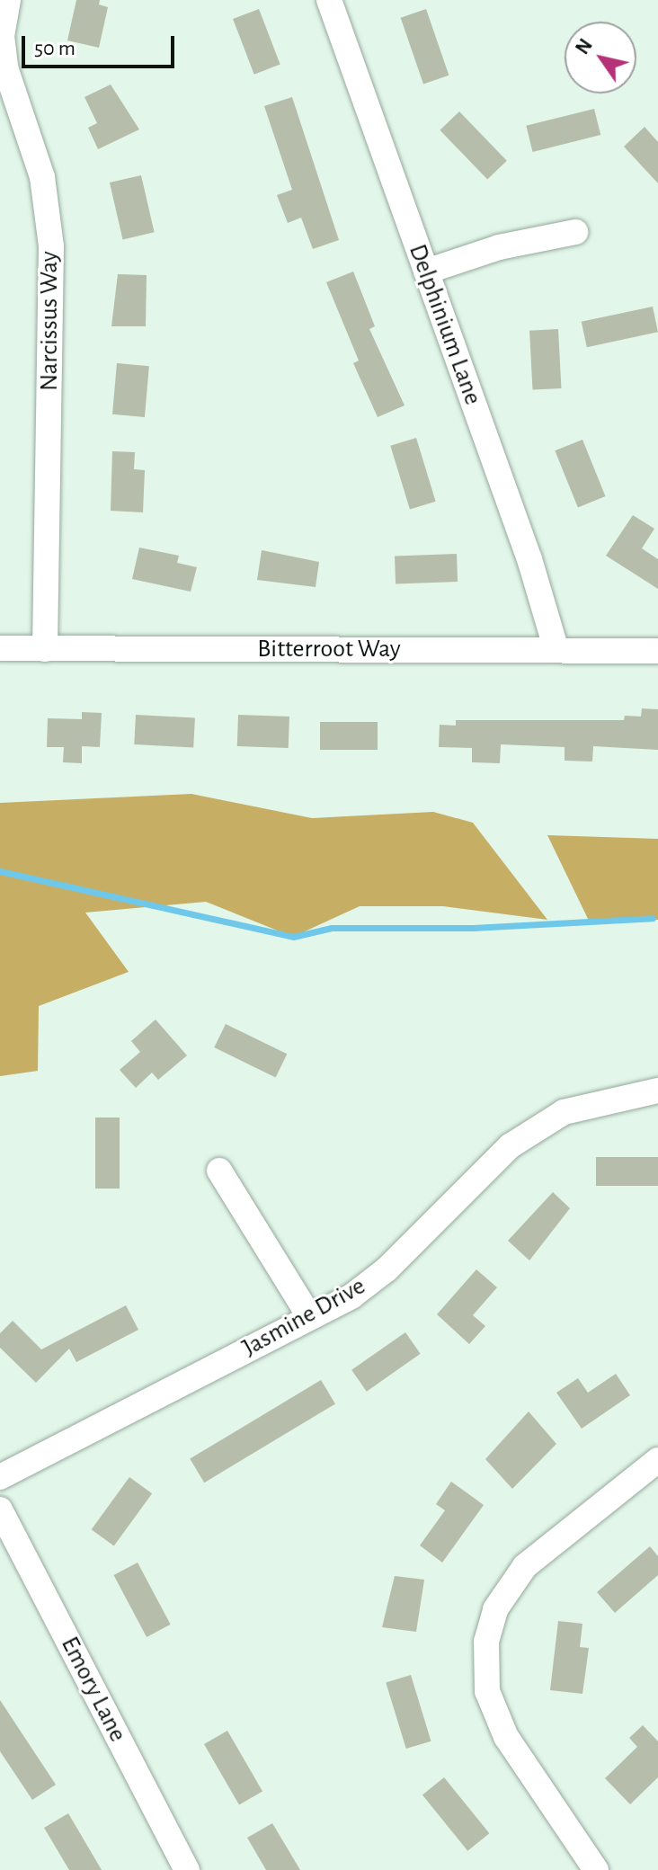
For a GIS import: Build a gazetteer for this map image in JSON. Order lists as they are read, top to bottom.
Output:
{
  "streets": {
    "street": [
      "Narcissus Way",
      "Delphinium Lane",
      "Bitterroot Way",
      "Jasmine Drive",
      "Emory Lane"
    ]
  },
  "crossings": [
    ["Narcissus Way", "Bitterroot Way"],
    ["Delphinium Lane", "Bitterroot Way"]
  ],
  "scale_bar": "50 m",
  "north": "top left"
}
